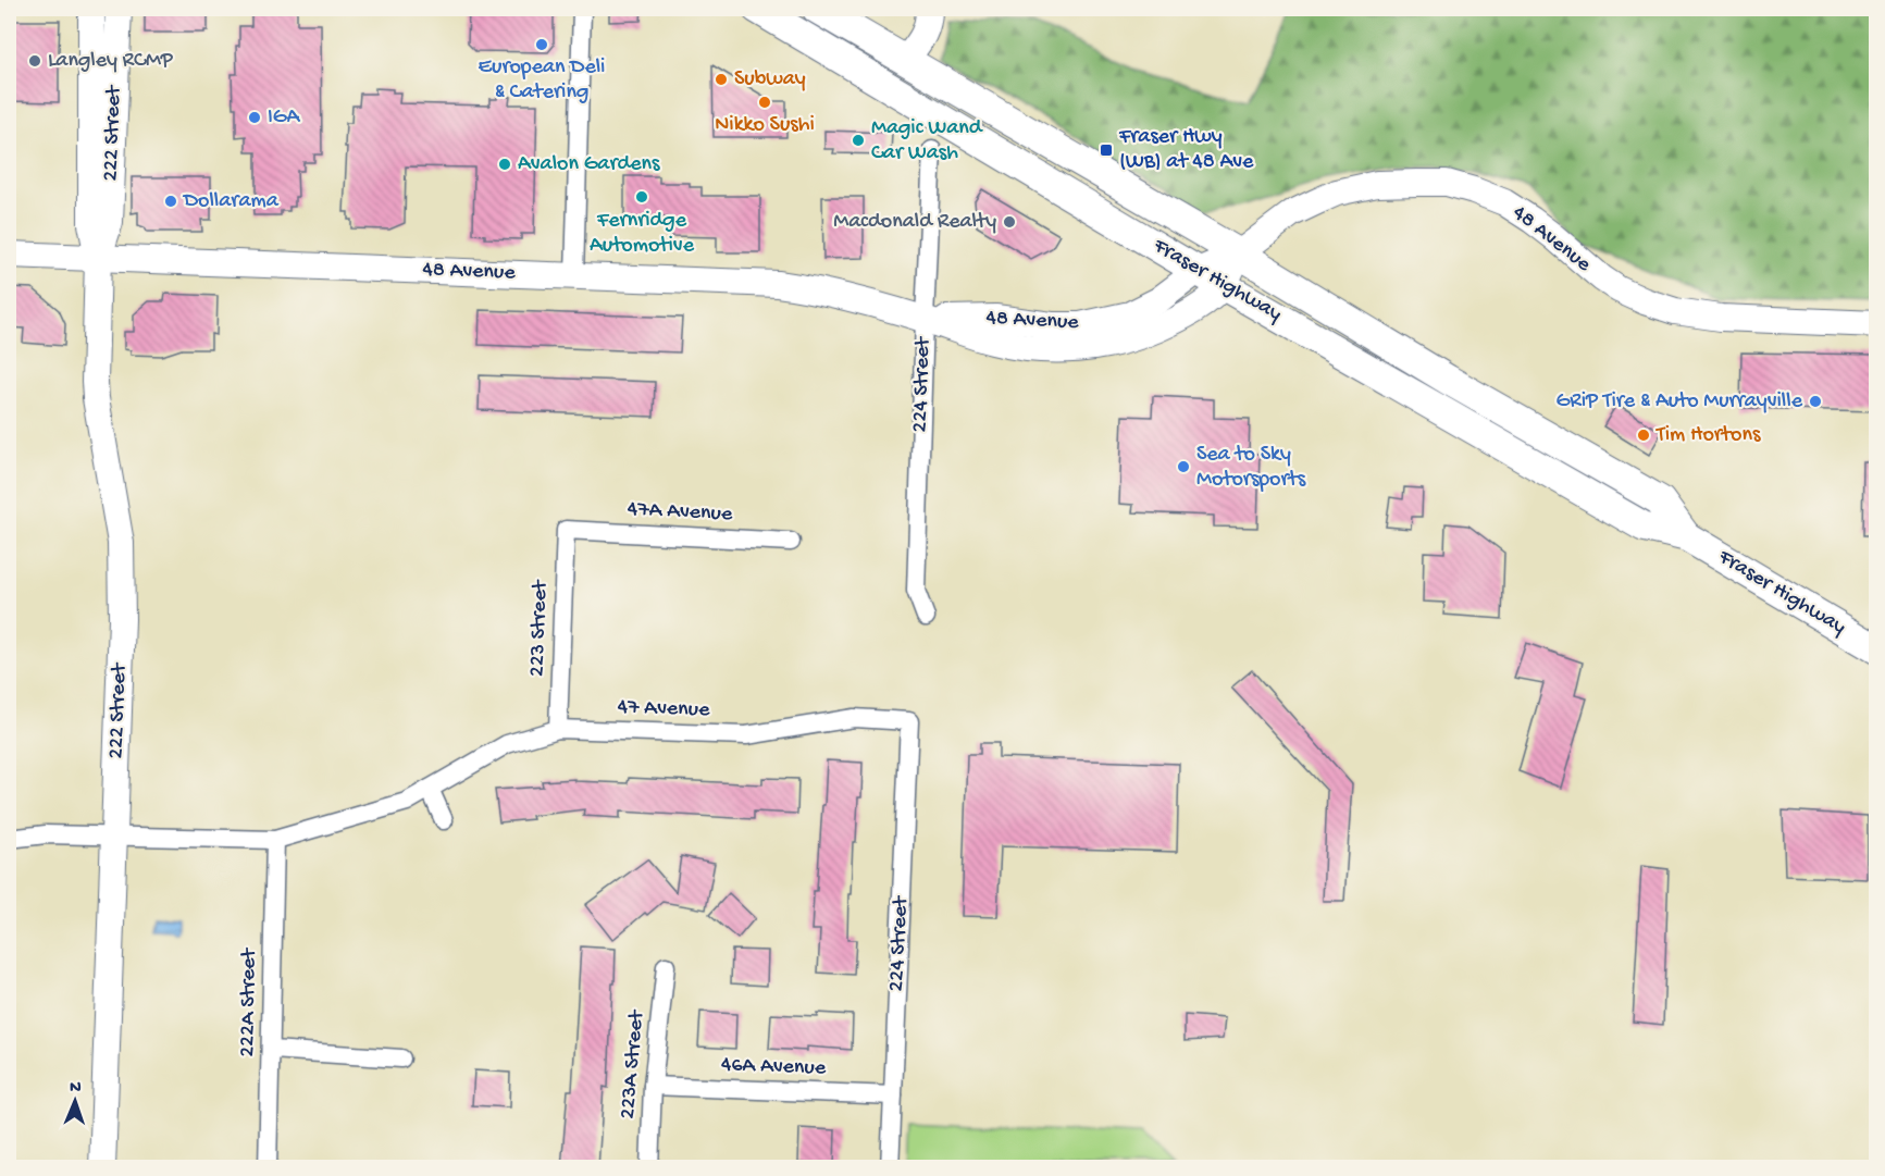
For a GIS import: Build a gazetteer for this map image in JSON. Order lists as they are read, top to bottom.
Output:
{
  "streets": {
    "main road": ["222 Street", "48 Avenue", "Fraser Highway"],
    "street": [
      "224 Street",
      "47A Avenue",
      "223 Street",
      "47 Avenue",
      "222A Street",
      "223A Street",
      "46A Avenue"
    ]
  },
  "crossings": [
    ["222 Street", "48 Avenue"],
    ["222 Street", "47 Avenue"],
    ["48 Avenue", "Fraser Highway"],
    ["48 Avenue", "224 Street"],
    ["224 Street", "47 Avenue"],
    ["224 Street", "46A Avenue"],
    ["47A Avenue", "223 Street"],
    ["223 Street", "47 Avenue"],
    ["47 Avenue", "222A Street"],
    ["223A Street", "46A Avenue"]
  ],
  "places": {
    "other": [
      "European Deli & Catering",
      "Langley RCMP",
      "Subway",
      "Nikko Sushi",
      "IGA",
      "Magic Wand Car Wash",
      "Avalon Gardens",
      "Fernridge Automotive",
      "Dollarama",
      "Macdonald Realty",
      "GRiP Tire & Auto Murrayville",
      "Tim Hortons",
      "Sea to Sky Motorsports"
    ],
    "transit": ["Fraser Hwy (WB) at 48 Ave"]
  },
  "north": "top"
}
